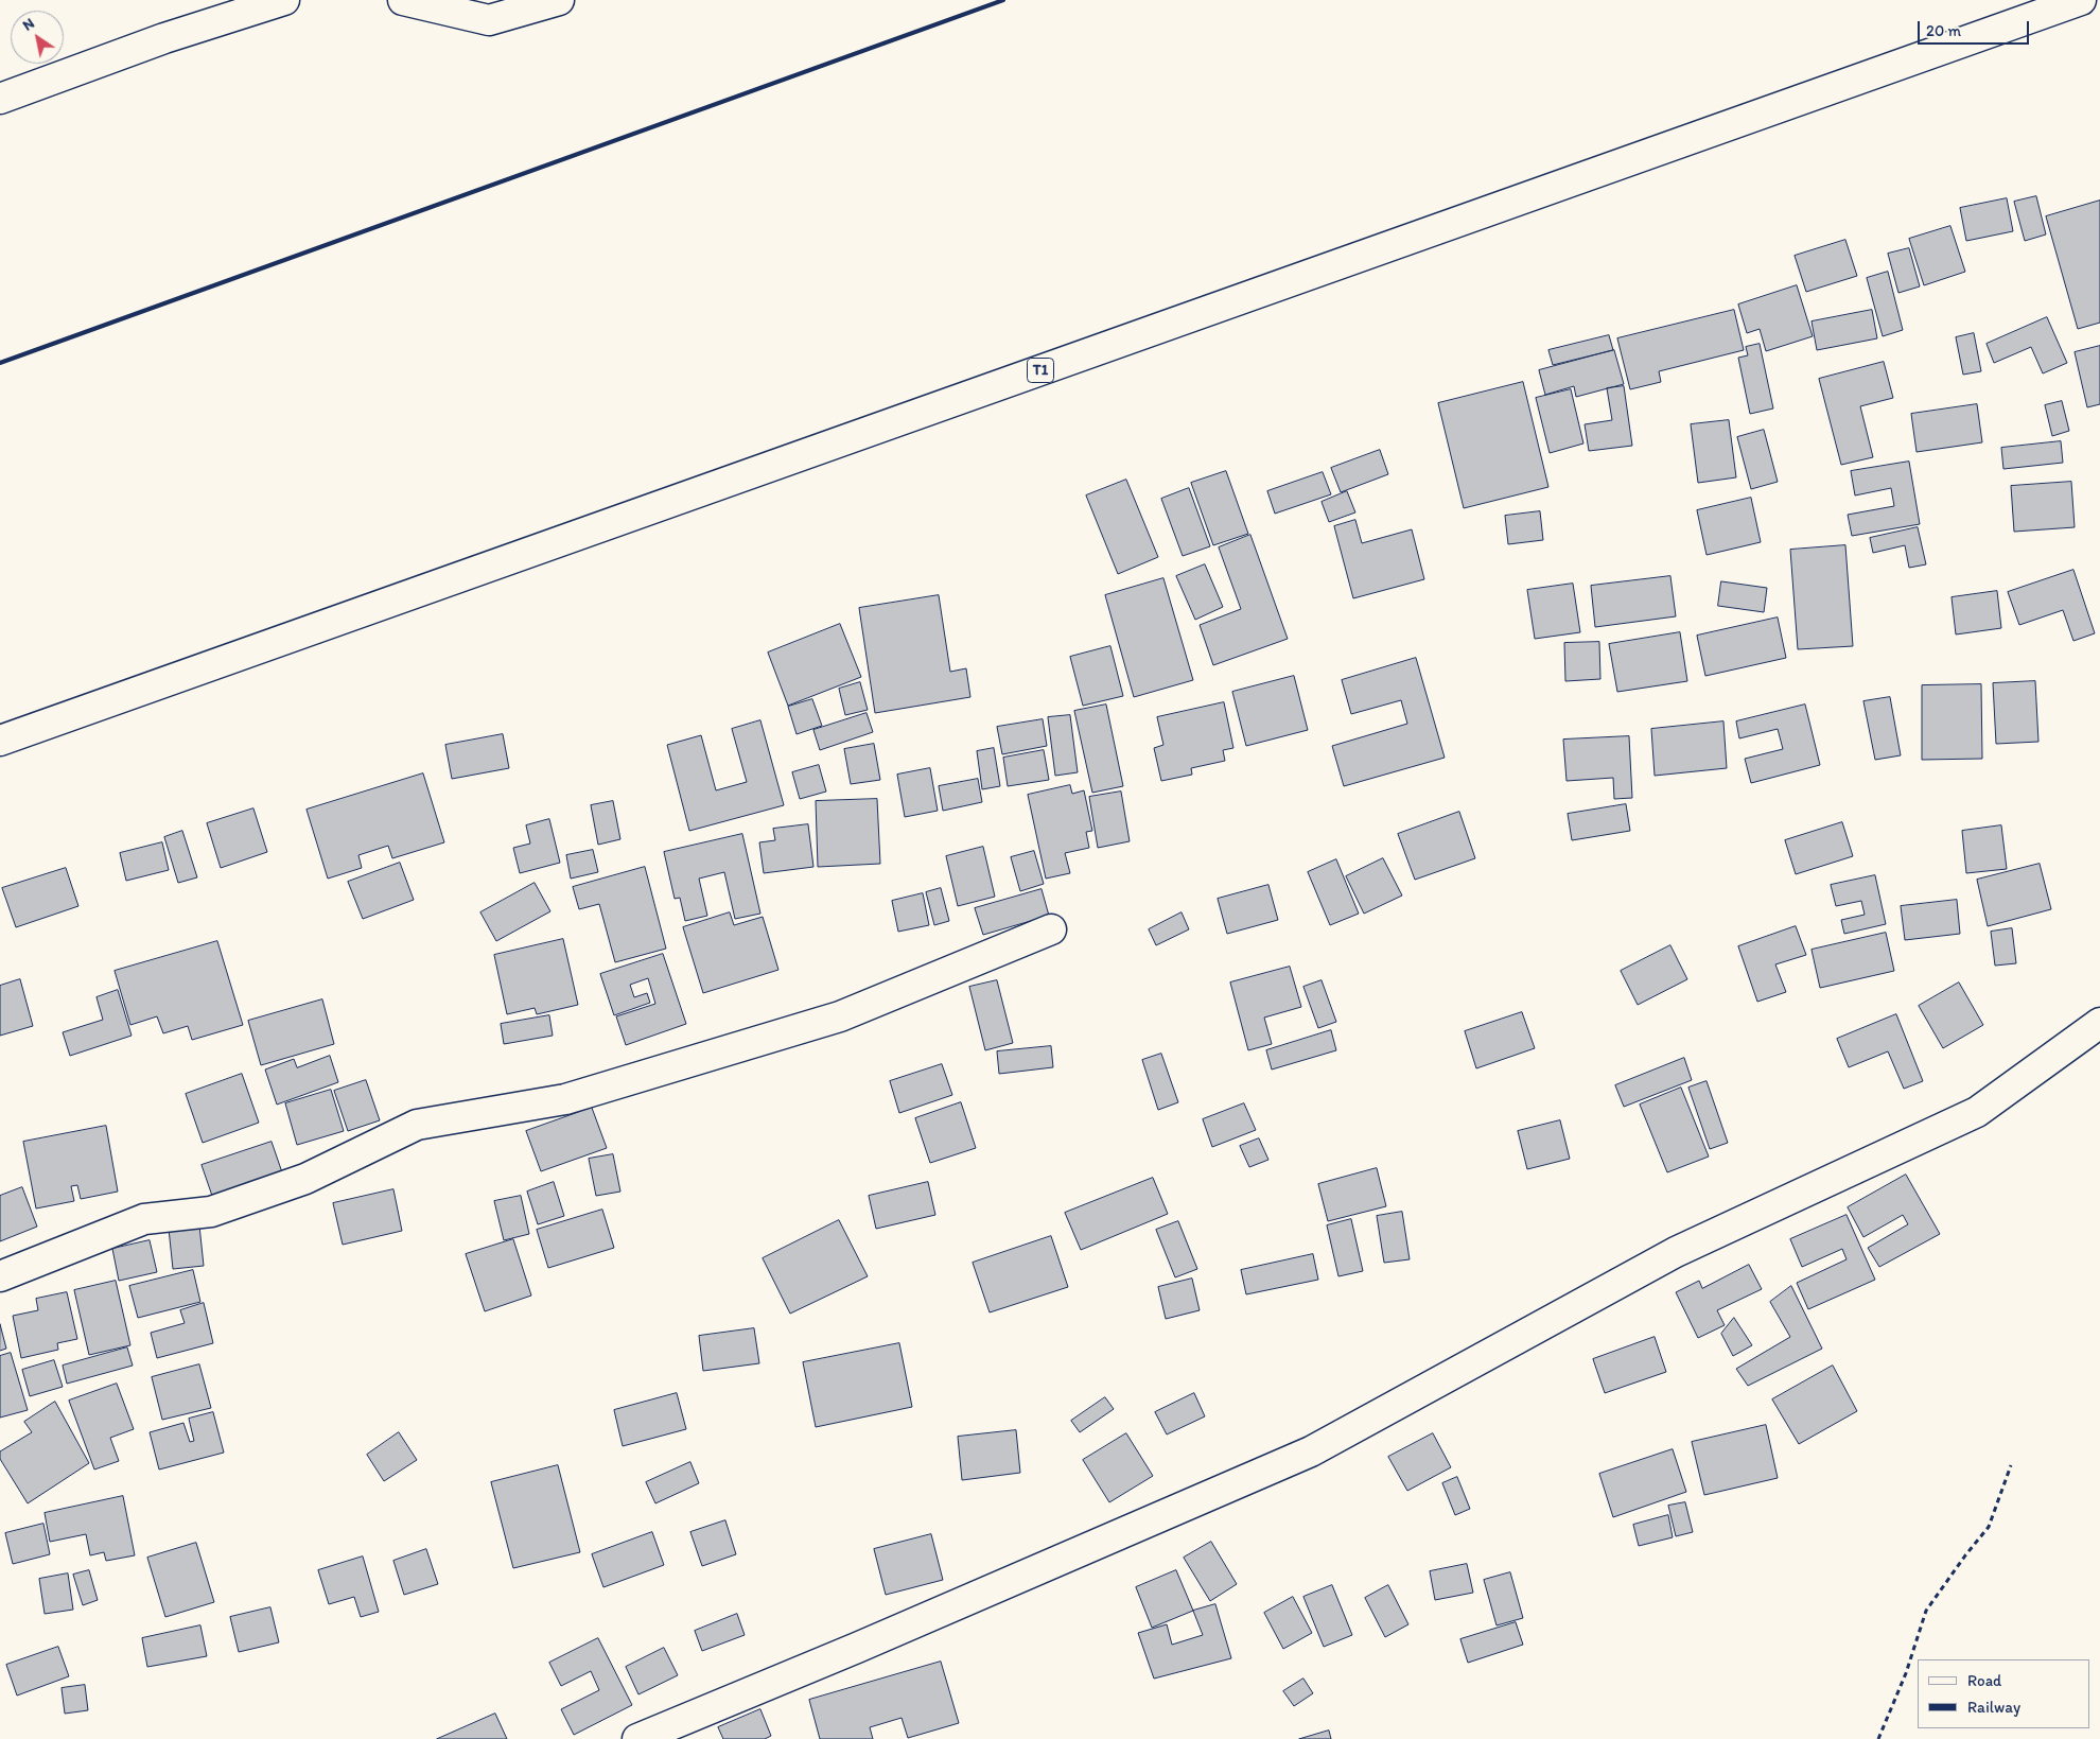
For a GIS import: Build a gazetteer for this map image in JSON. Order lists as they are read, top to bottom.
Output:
{
  "streets": {
    "main road": ["T1"]
  },
  "legend": ["Road", "Railway"],
  "scale_bar": "20 m",
  "north": "top left"
}
